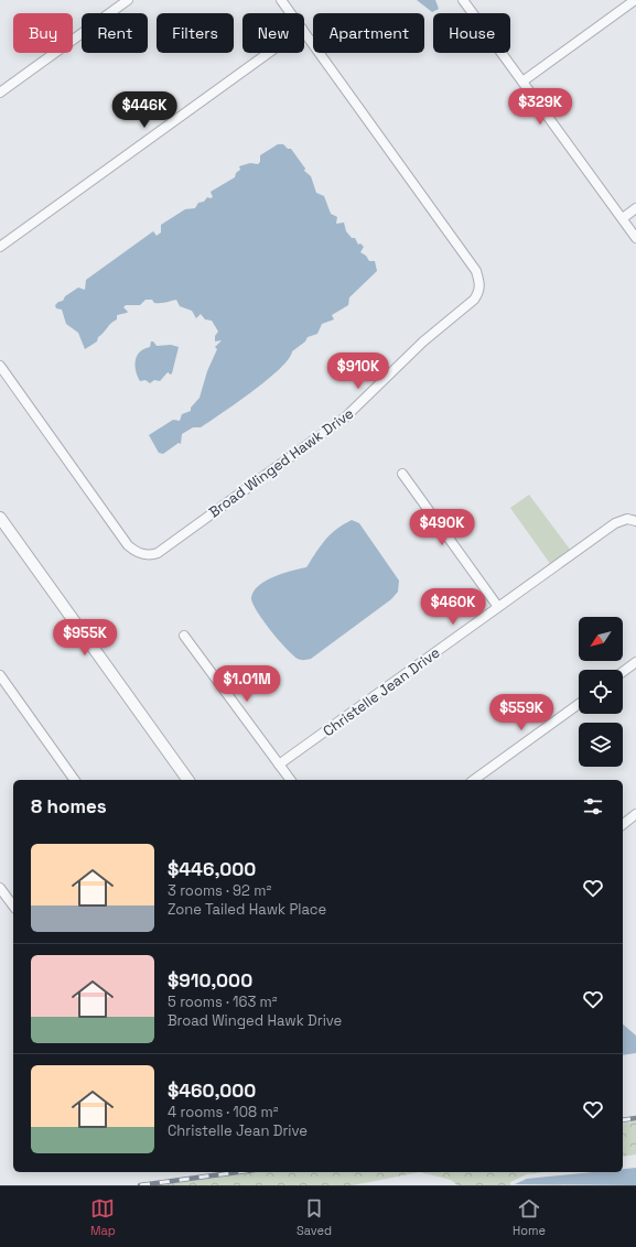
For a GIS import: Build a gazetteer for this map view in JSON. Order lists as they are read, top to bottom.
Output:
{
  "streets": {
    "street": ["Broad Winged Hawk Drive", "Christelle Jean Drive"]
  },
  "north": "bottom left",
  "page": {
    "chip": [
      "Buy",
      "Rent",
      "Filters",
      "New",
      "Apartment",
      "House"
    ],
    "price": [
      "$329K",
      "$446K",
      "$910K",
      "$490K",
      "$460K",
      "$955K",
      "$1.01M",
      "$559K"
    ],
    "heading": "8 homes",
    "list": [
      {
        "name": "$446,000",
        "note": "3 rooms · 92 m² · Zone Tailed Hawk Place"
      },
      {
        "name": "$910,000",
        "note": "5 rooms · 163 m² · Broad Winged Hawk Drive"
      },
      {
        "name": "$460,000",
        "note": "4 rooms · 108 m² · Christelle Jean Drive"
      }
    ],
    "tabs": ["Map", "Saved", "Home"]
  }
}
